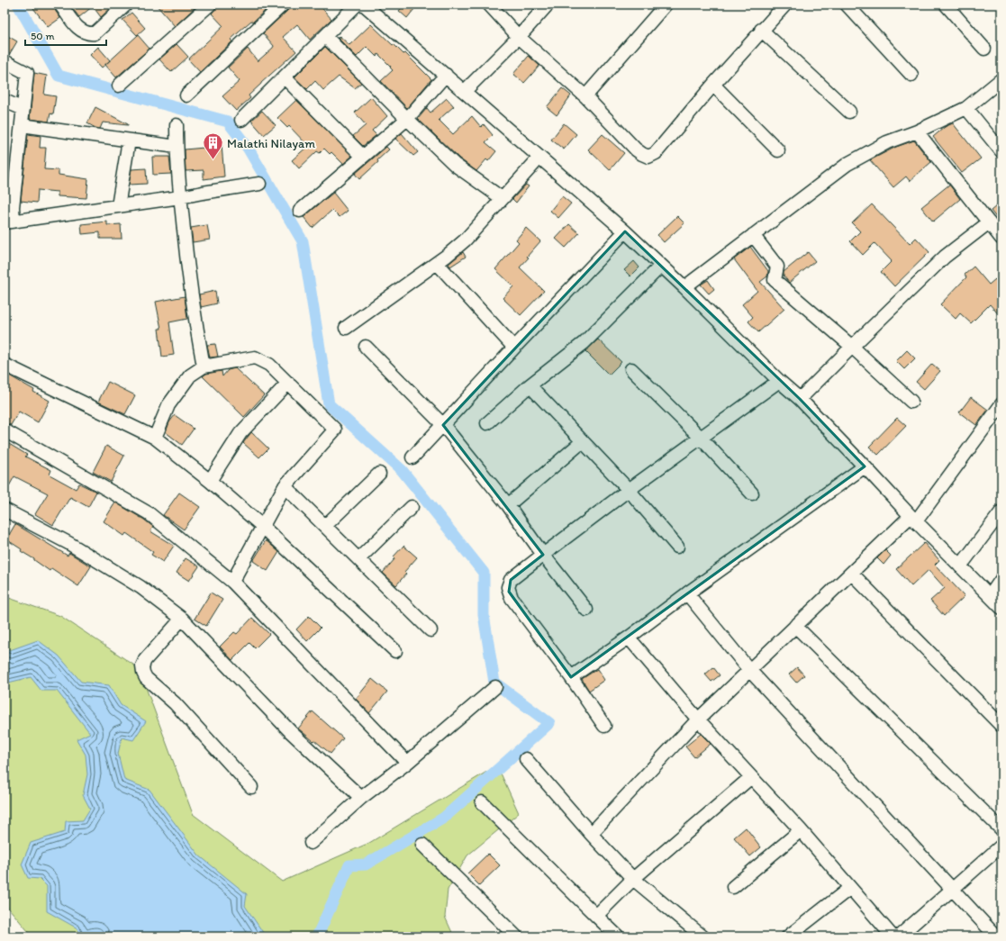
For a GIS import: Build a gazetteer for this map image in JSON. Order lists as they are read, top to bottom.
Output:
{
  "places": {
    "building": ["Malathi Nilayam"]
  },
  "scale_bar": "50 m"
}
